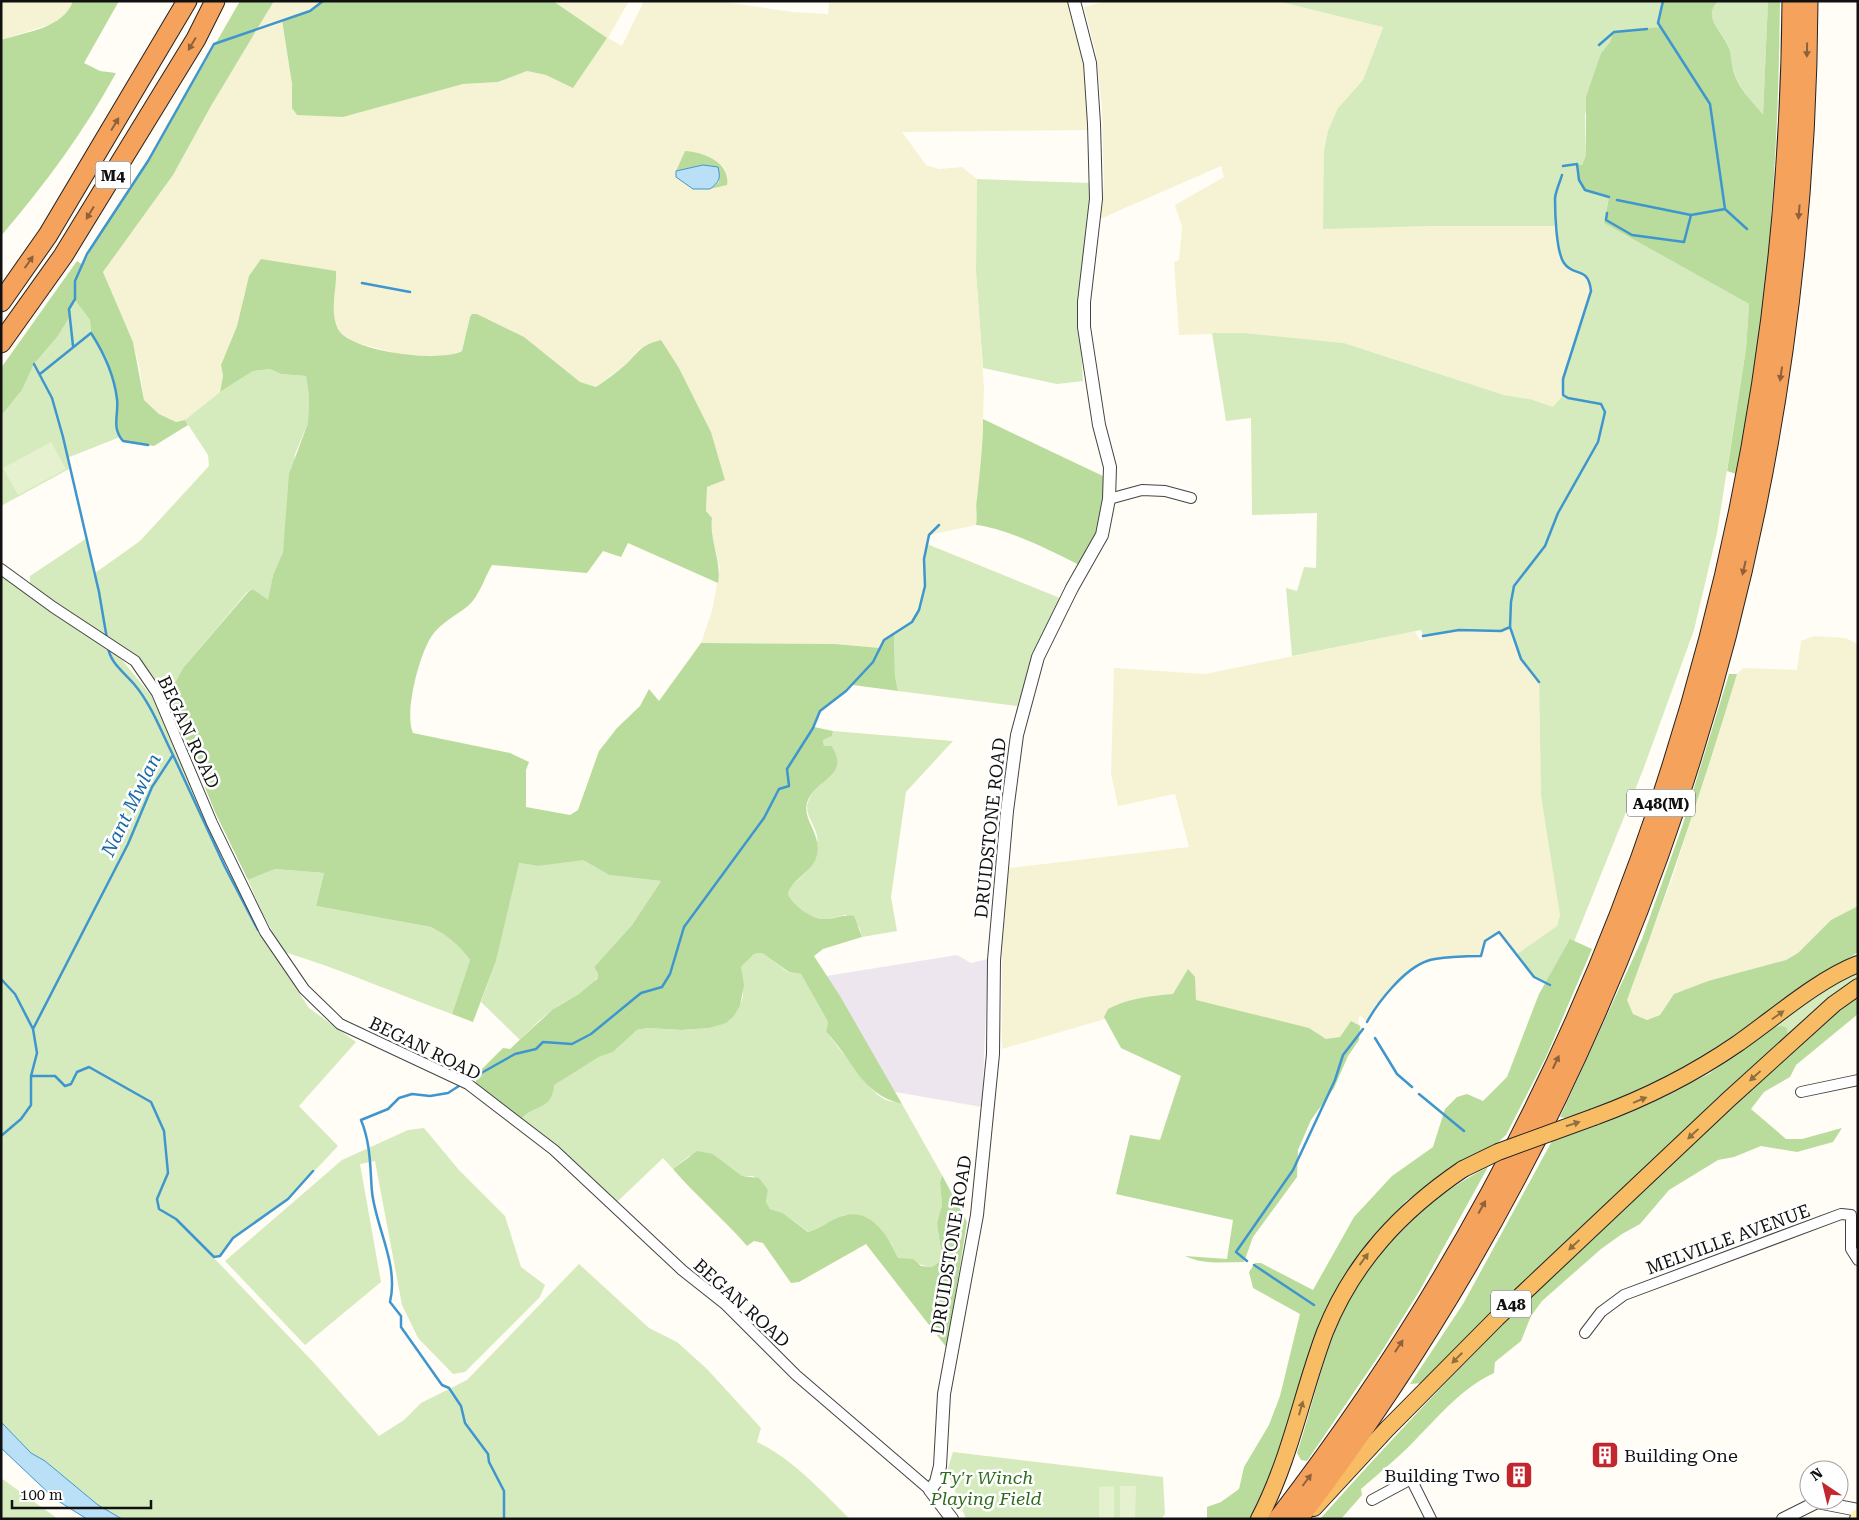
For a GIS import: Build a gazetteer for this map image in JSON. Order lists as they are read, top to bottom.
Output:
{
  "streets": {
    "highway": ["M4", "A48(M)", "A48"],
    "street": ["BEGAN ROAD", "DRUIDSTONE ROAD", "MELVILLE AVENUE"]
  },
  "crossings": [
    ["BEGAN ROAD", "DRUIDSTONE ROAD"]
  ],
  "water": ["Nant Mwlan"],
  "parks": ["Ty'r Winch Playing Field"],
  "places": {
    "building": ["Building One", "Building Two"]
  },
  "scale_bar": "100 m",
  "north": "top left"
}
